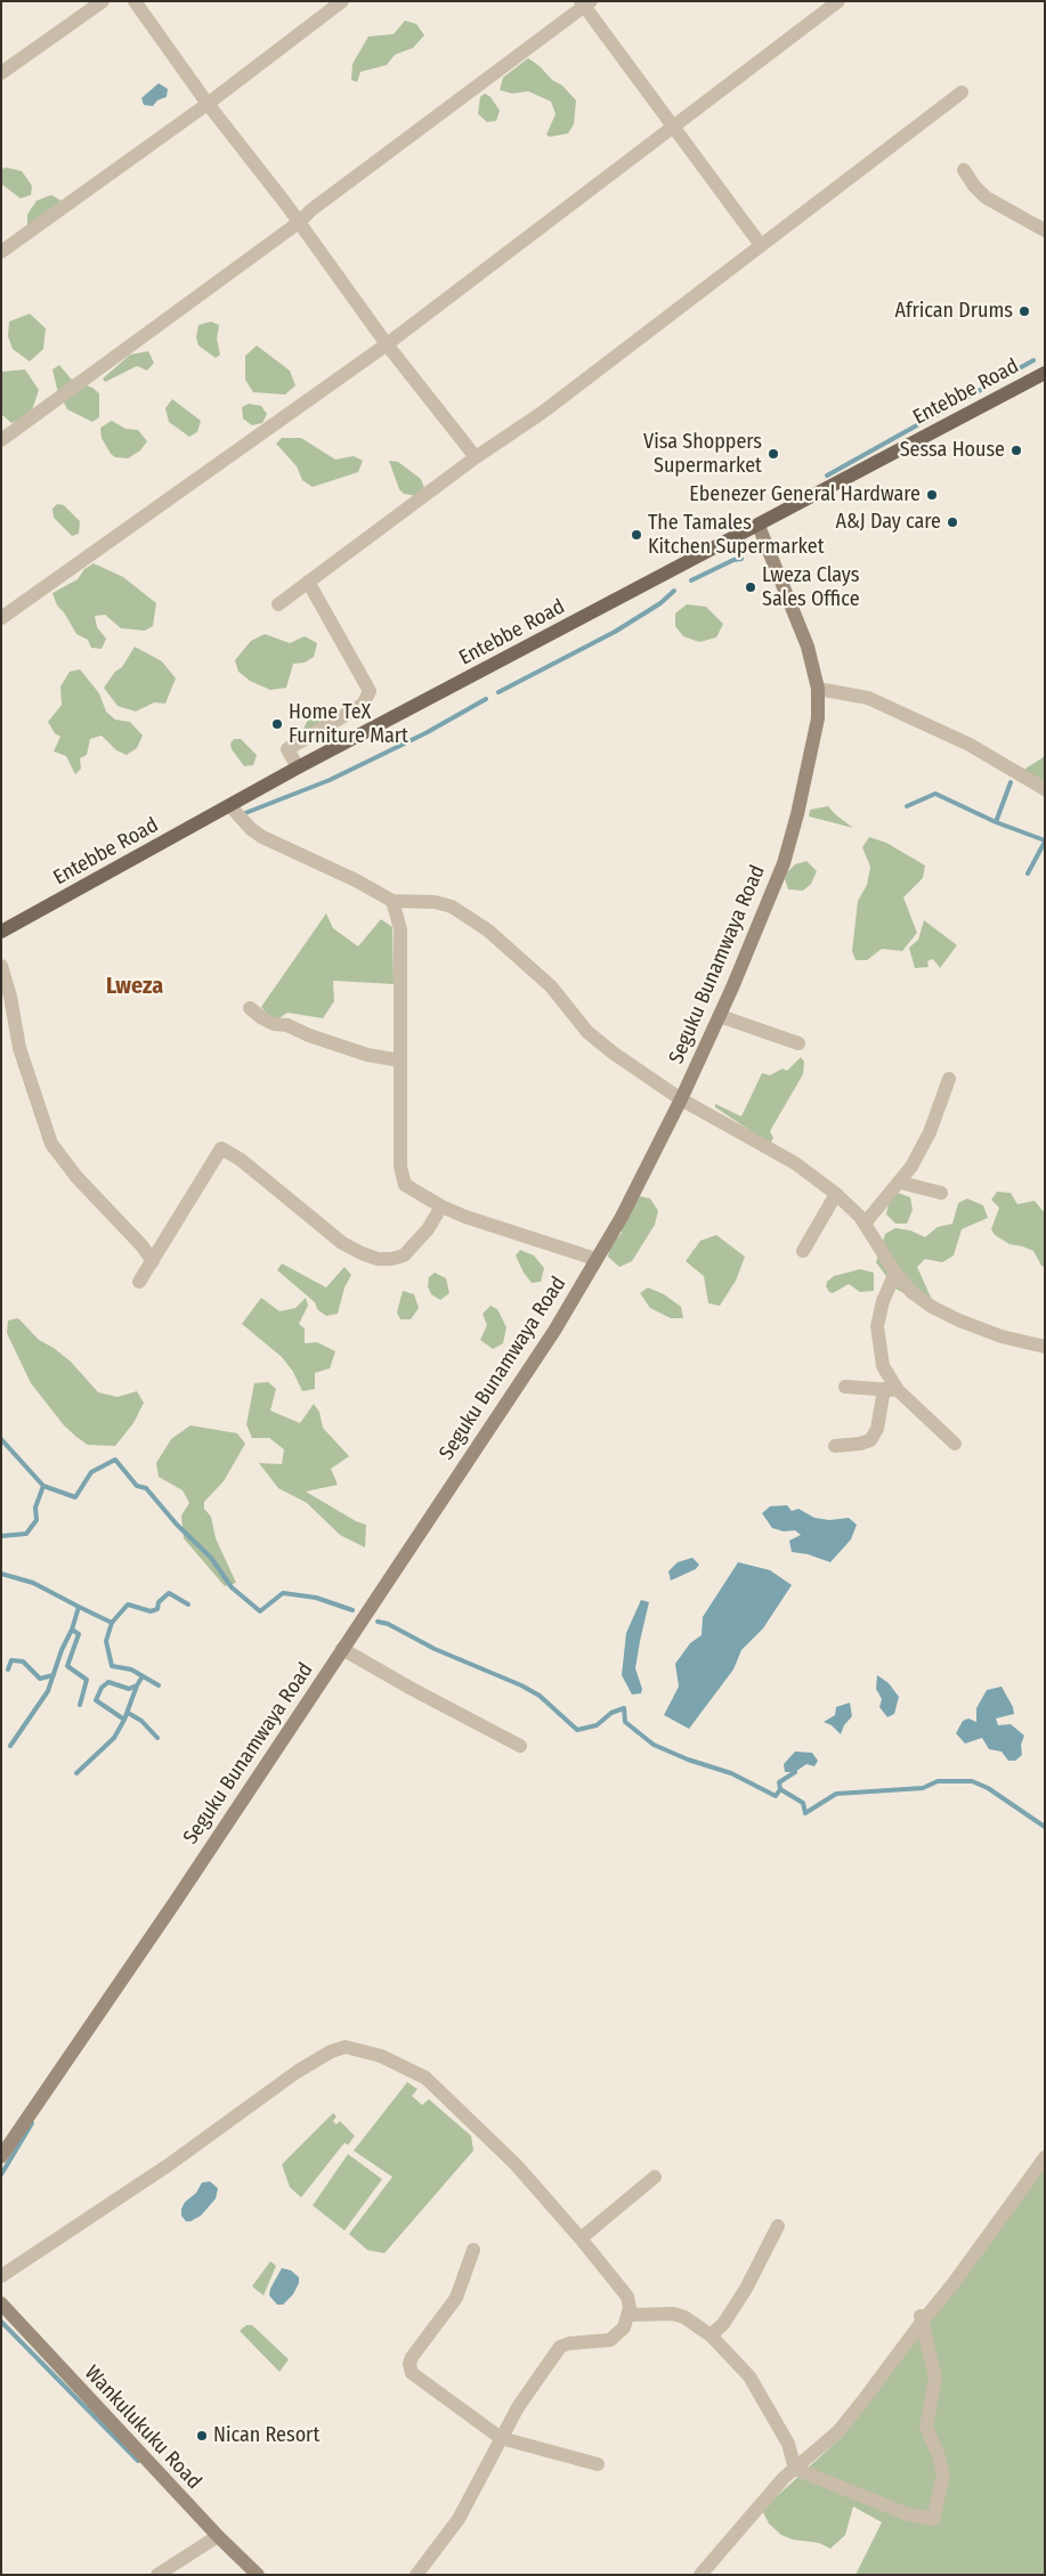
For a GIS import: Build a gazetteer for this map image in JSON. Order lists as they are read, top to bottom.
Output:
{
  "streets": {
    "main road": ["Entebbe Road", "Seguku Bunamwaya Road", "Wankulukuku Road"]
  },
  "crossings": [
    ["Entebbe Road", "Seguku Bunamwaya Road"]
  ],
  "districts": ["Lweza"],
  "places": [
    "African Drums",
    "Sessa House",
    "Visa Shoppers Supermarket",
    "Ebenezer General Hardware",
    "A&J Day care",
    "The Tamales Kitchen Supermarket",
    "Lweza Clays Sales Office",
    "Home TeX Furniture Mart",
    "Nican Resort"
  ]
}
